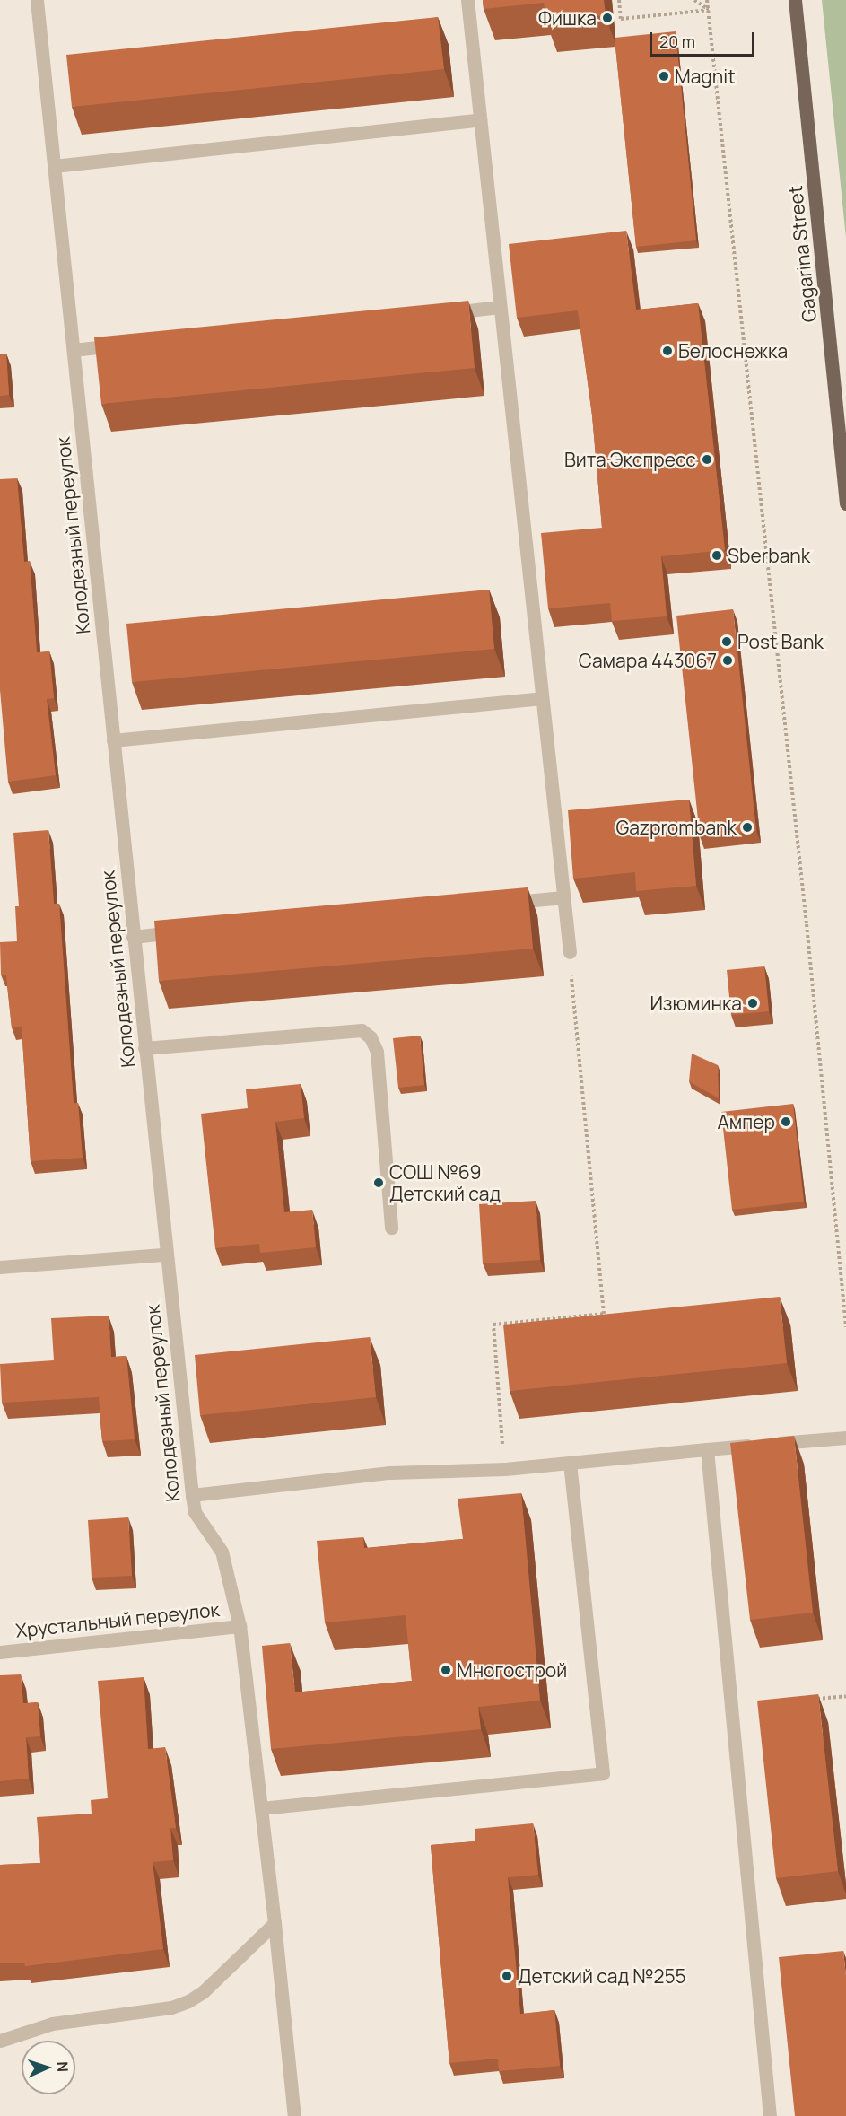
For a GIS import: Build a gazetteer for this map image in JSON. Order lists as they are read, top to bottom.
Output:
{
  "streets": {
    "main road": ["Gagarina Street"],
    "street": ["Колодезный переулок", "Хрустальный переулок"]
  },
  "crossings": [
    ["Колодезный переулок", "Хрустальный переулок"]
  ],
  "places": [
    "Фишка",
    "Magnit",
    "Белоснежка",
    "Вита Экспресс",
    "Sberbank",
    "Post Bank",
    "Самара 443067",
    "Gazprombank",
    "Изюминка",
    "Ампер",
    "СОШ №69 Детский сад",
    "Многострой",
    "Детский сад №255"
  ],
  "scale_bar": "20 m",
  "north": "right"
}
